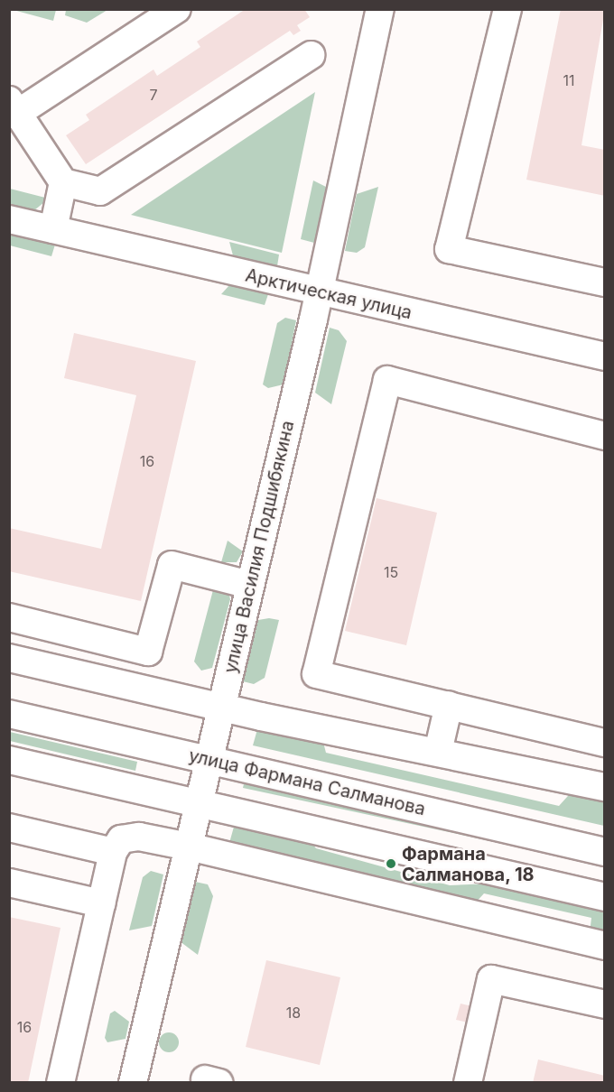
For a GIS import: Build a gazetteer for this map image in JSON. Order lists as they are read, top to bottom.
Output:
{
  "streets": {
    "street": ["Арктическая улица", "улица Василия Подшибякина", "улица Фармана Салманова"]
  },
  "crossings": [
    ["Арктическая улица", "улица Василия Подшибякина"],
    ["улица Василия Подшибякина", "улица Фармана Салманова"]
  ],
  "places": ["Фармана Салманова, 18"],
  "house_numbers": [
    "11",
    "7",
    "16",
    "15",
    "18",
    "16"
  ]
}
